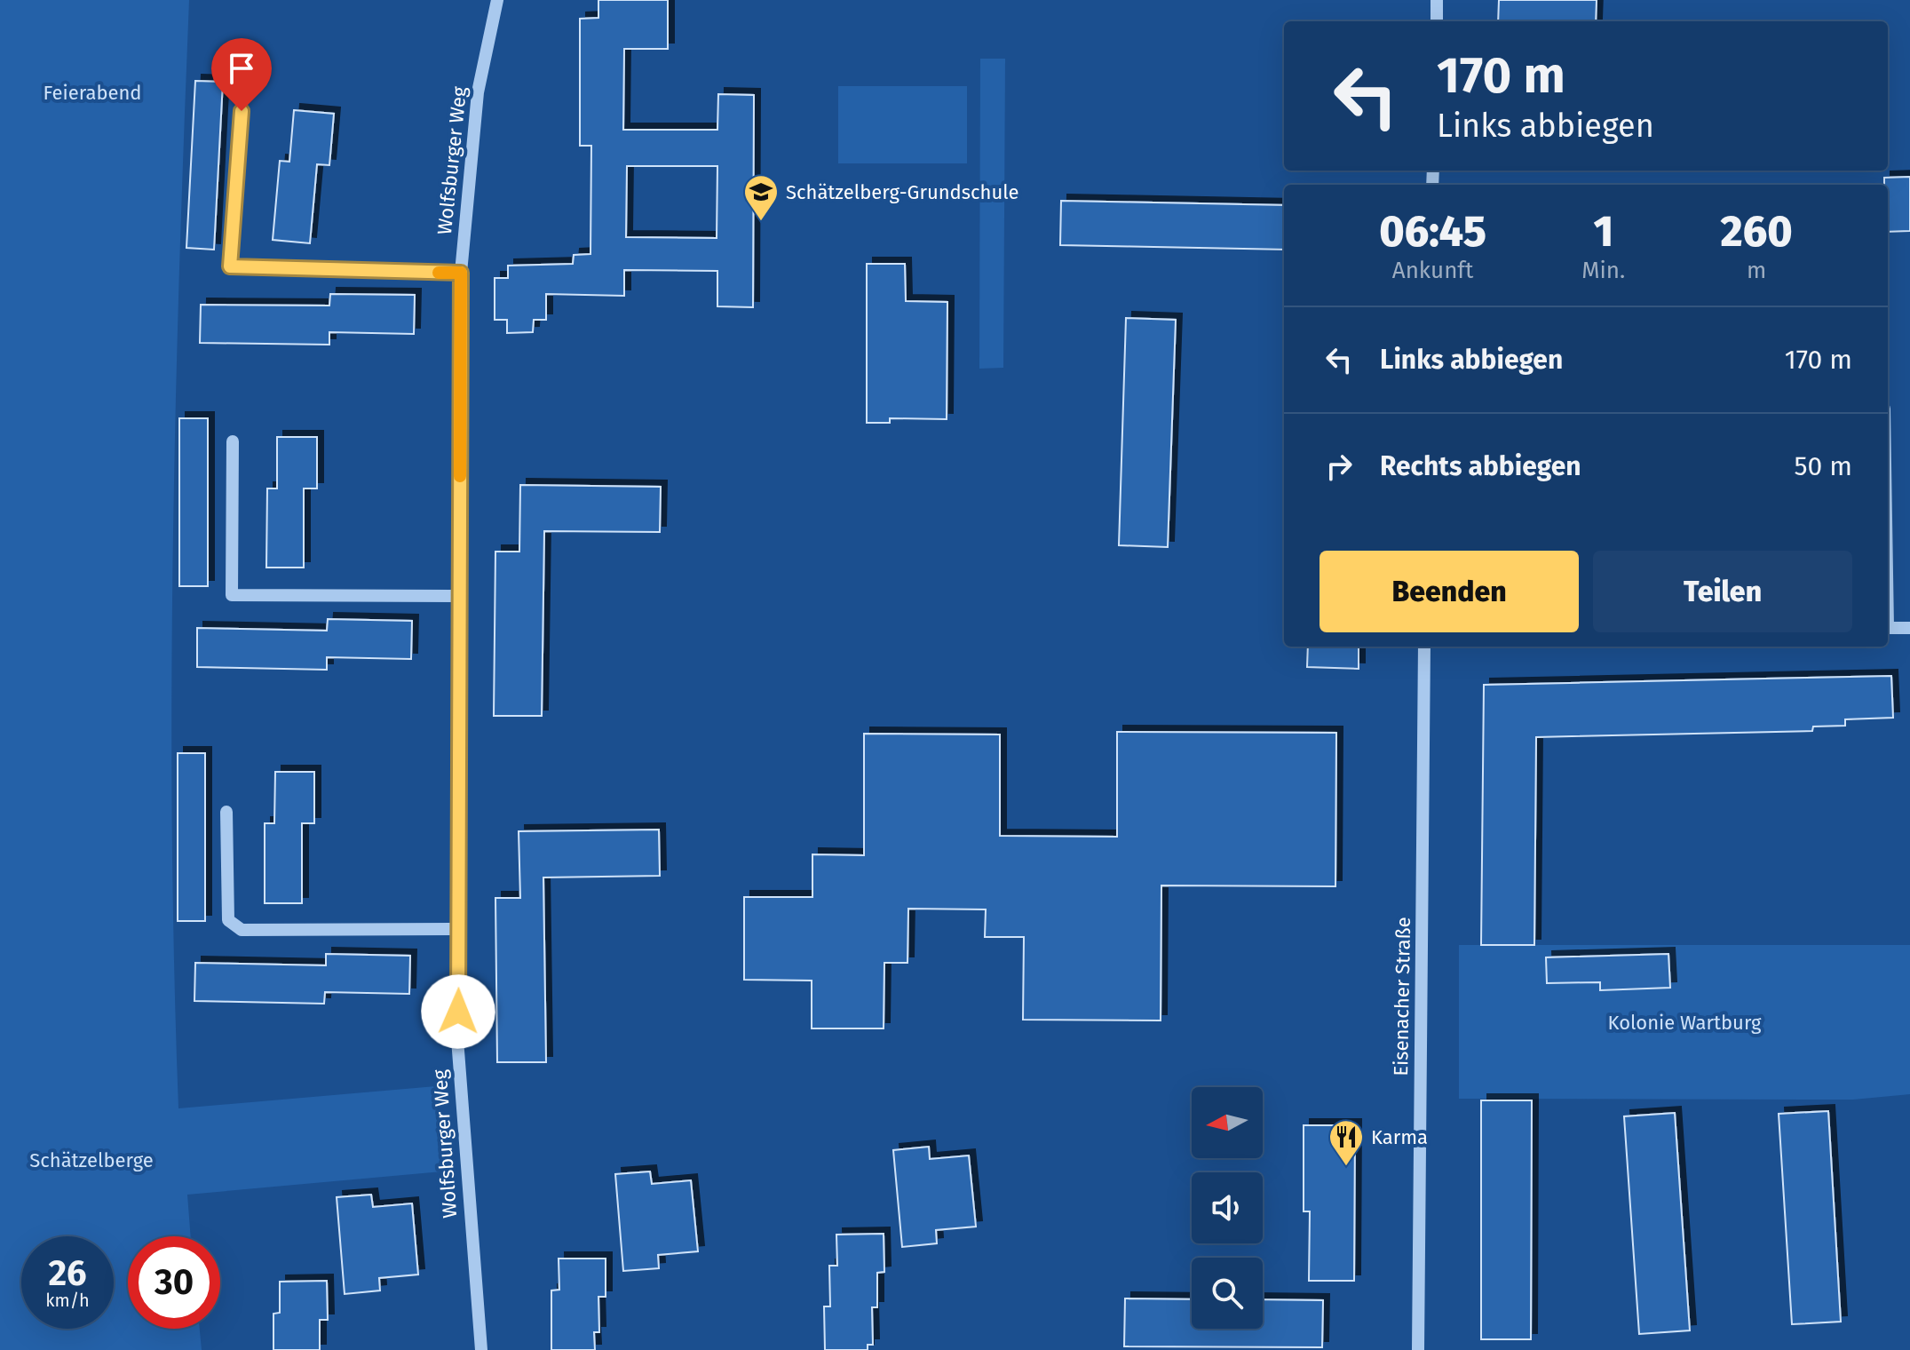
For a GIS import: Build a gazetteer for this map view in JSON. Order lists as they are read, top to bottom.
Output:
{
  "streets": {
    "street": ["Wolfsburger Weg", "Eisenacher Straße"]
  },
  "parks": ["Feierabend", "Kolonie Wartburg", "Schätzelberge"],
  "places": {
    "school or university": ["Schätzelberg-Grundschule"],
    "restaurant": ["Karma"]
  },
  "north": "left",
  "page": {
    "turn": ["170 m", "Links abbiegen"],
    "eta": [
      "06:45",
      "Ankunft",
      "1",
      "Min.",
      "260",
      "m"
    ],
    "list": [
      {
        "name": "Links abbiegen",
        "value": "170 m"
      },
      {
        "name": "Rechts abbiegen",
        "value": "50 m"
      }
    ],
    "buttons": ["Beenden", "Teilen"],
    "speed": "26 km/h",
    "limit": "30"
  }
}
